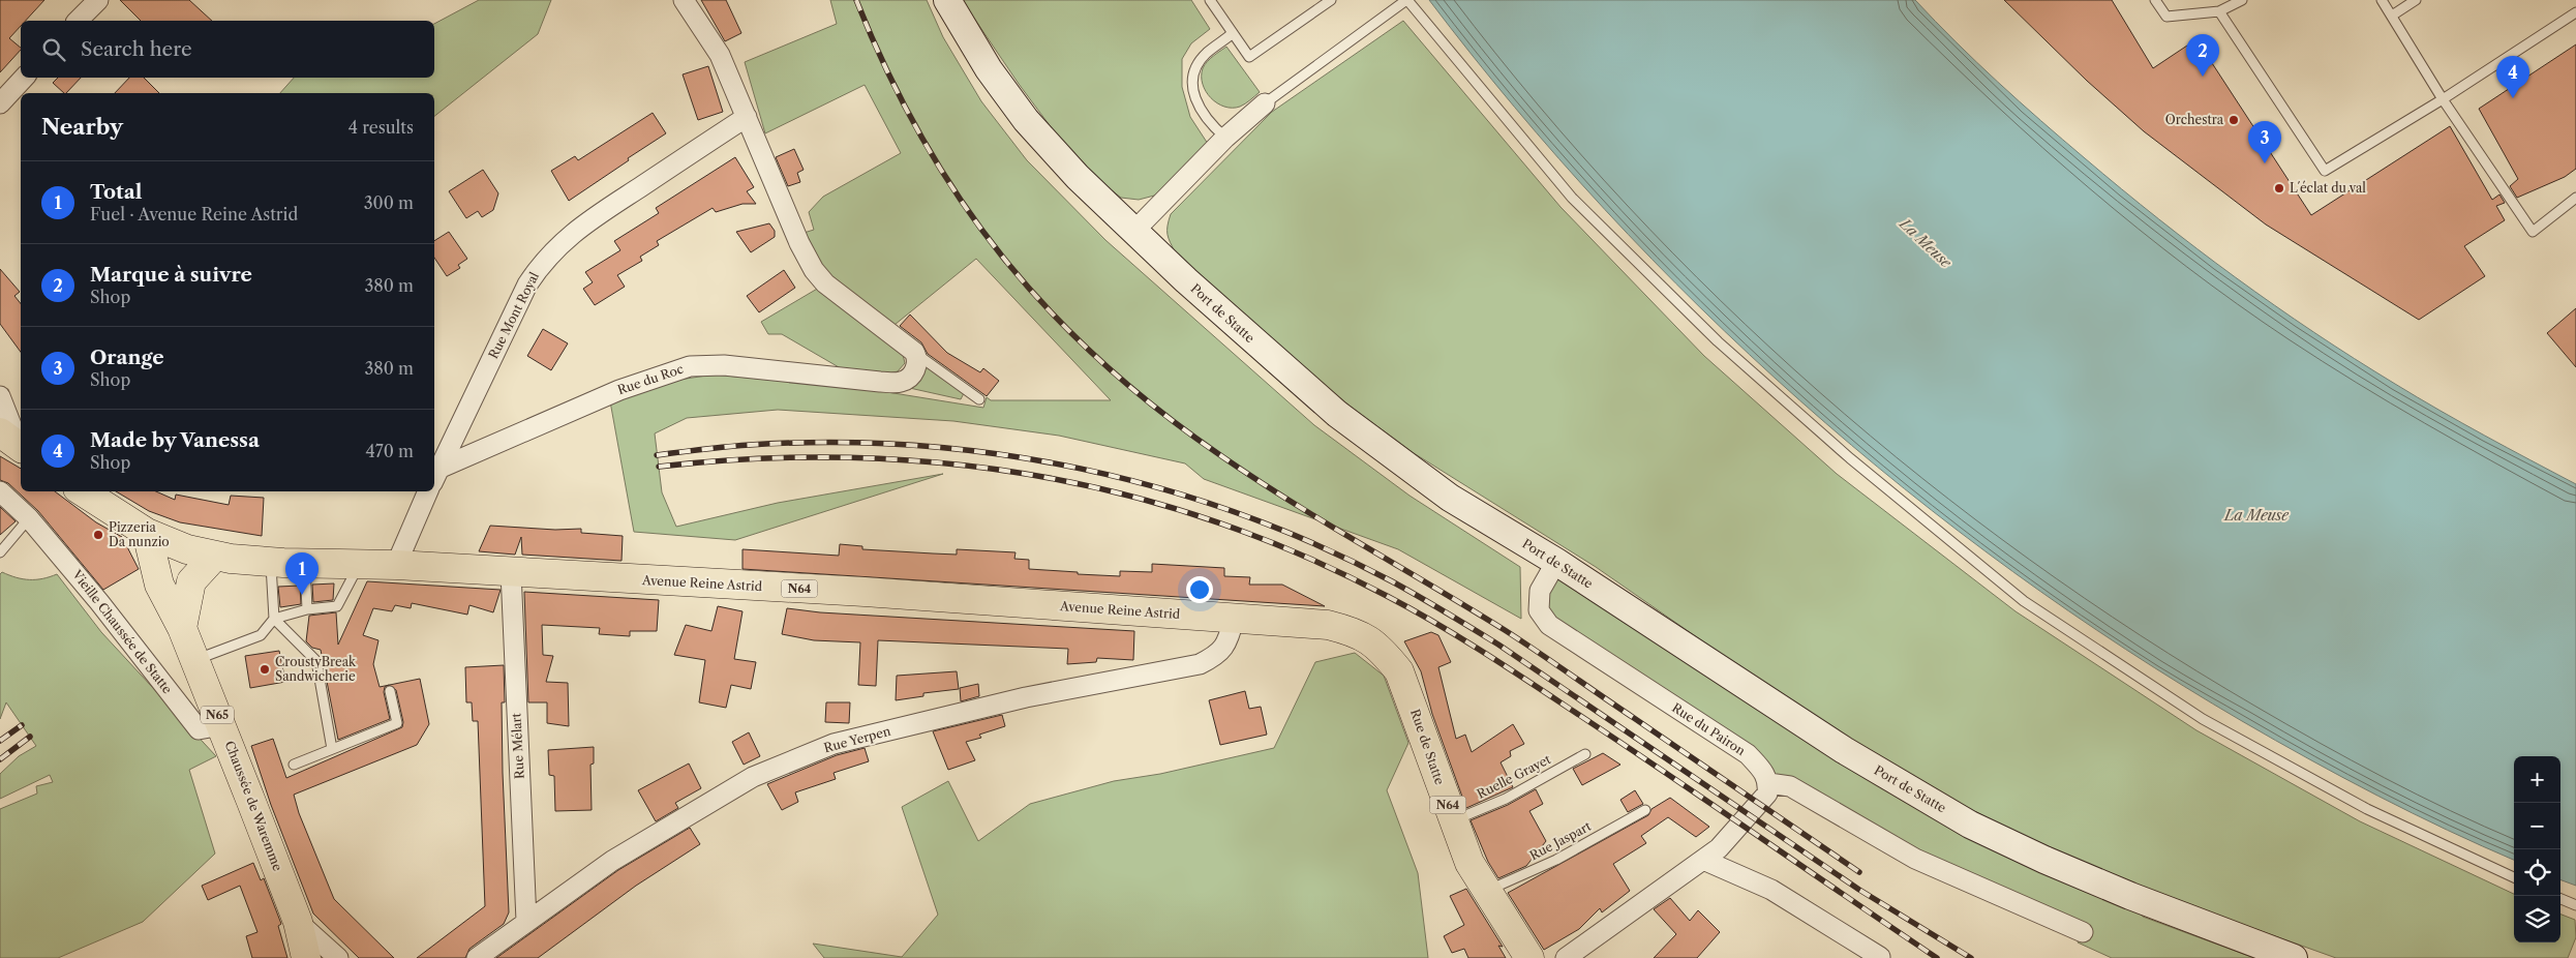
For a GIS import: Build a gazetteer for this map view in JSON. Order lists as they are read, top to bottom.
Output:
{
  "streets": {
    "main road": [
      "Avenue Reine Astrid",
      "N64",
      "N65",
      "Rue de Statte",
      "Chaussée de Waremme"
    ],
    "street": [
      "Port de Statte",
      "Rue Mont Royal",
      "Rue du Roc",
      "Vieille Chaussée de Statte",
      "Rue du Pairon",
      "Rue Yerpen",
      "Rue Mélart"
    ],
    "lane": ["Ruelle Grayet", "Rue Jaspart"]
  },
  "crossings": [
    ["Port de Statte", "Rue du Pairon"],
    ["Rue Mont Royal", "Rue du Roc"],
    ["Avenue Reine Astrid", "N64"],
    ["Avenue Reine Astrid", "Rue Yerpen"],
    ["Avenue Reine Astrid", "Rue Mélart"],
    ["Avenue Reine Astrid", "Rue de Statte"],
    ["Avenue Reine Astrid", "Chaussée de Waremme"],
    ["N64", "Chaussée de Waremme"],
    ["Vieille Chaussée de Statte", "Chaussée de Waremme"],
    ["Rue Yerpen", "Rue Mélart"],
    ["Rue de Statte", "Ruelle Grayet"],
    ["Rue de Statte", "Rue Jaspart"]
  ],
  "water": ["La Meuse"],
  "places": [
    "Orchestra",
    "L´éclat du val",
    "Pizzeria Da nunzio",
    "CroustyBreak Sandwicherie"
  ],
  "page": {
    "search": "Search here",
    "pins": [
      "2",
      "4",
      "3",
      "1"
    ],
    "heading": ["Nearby", "4 results"],
    "list": [
      {
        "mark": "1",
        "name": "Total",
        "note": "Fuel · Avenue Reine Astrid",
        "value": "300 m"
      },
      {
        "mark": "2",
        "name": "Marque à suivre",
        "note": "Shop",
        "value": "380 m"
      },
      {
        "mark": "3",
        "name": "Orange",
        "note": "Shop",
        "value": "380 m"
      },
      {
        "mark": "4",
        "name": "Made by Vanessa",
        "note": "Shop",
        "value": "470 m"
      }
    ],
    "map_buttons": ["+", "−"]
  }
}
